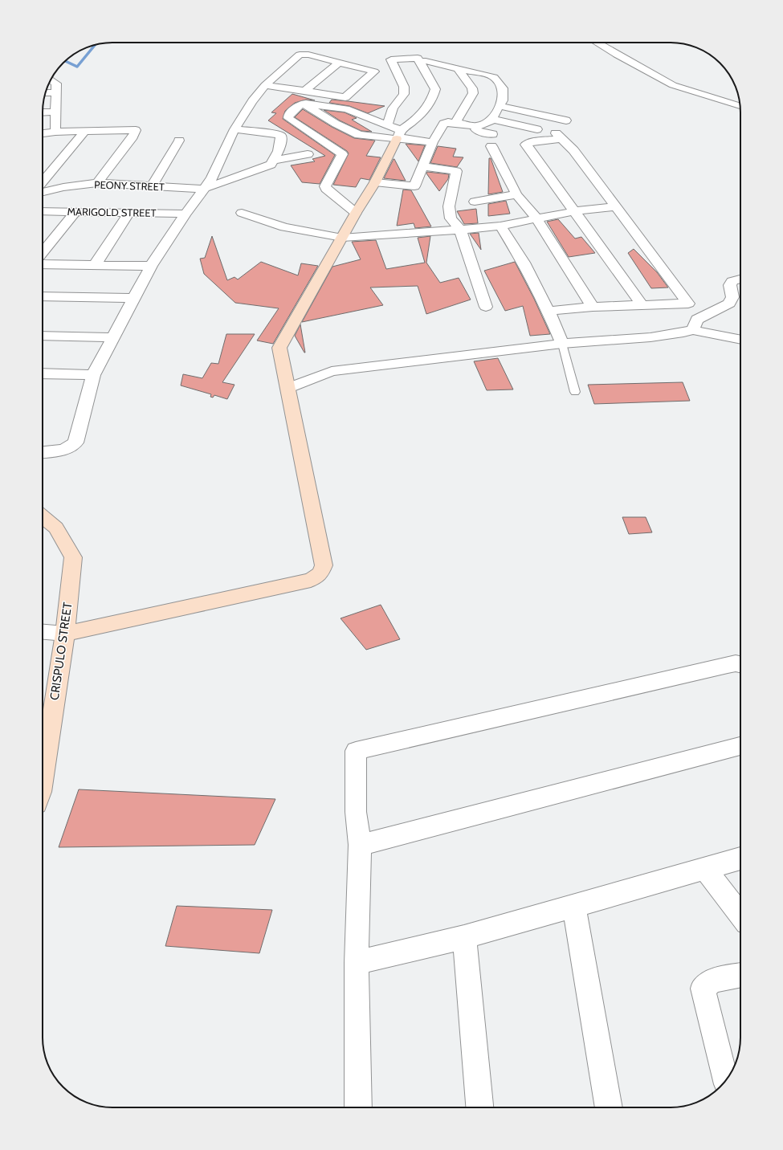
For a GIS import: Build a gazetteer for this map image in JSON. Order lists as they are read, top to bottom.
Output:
{
  "streets": {
    "street": ["PEONY STREET", "MARIGOLD STREET", "CRISPULO STREET"]
  }
}
